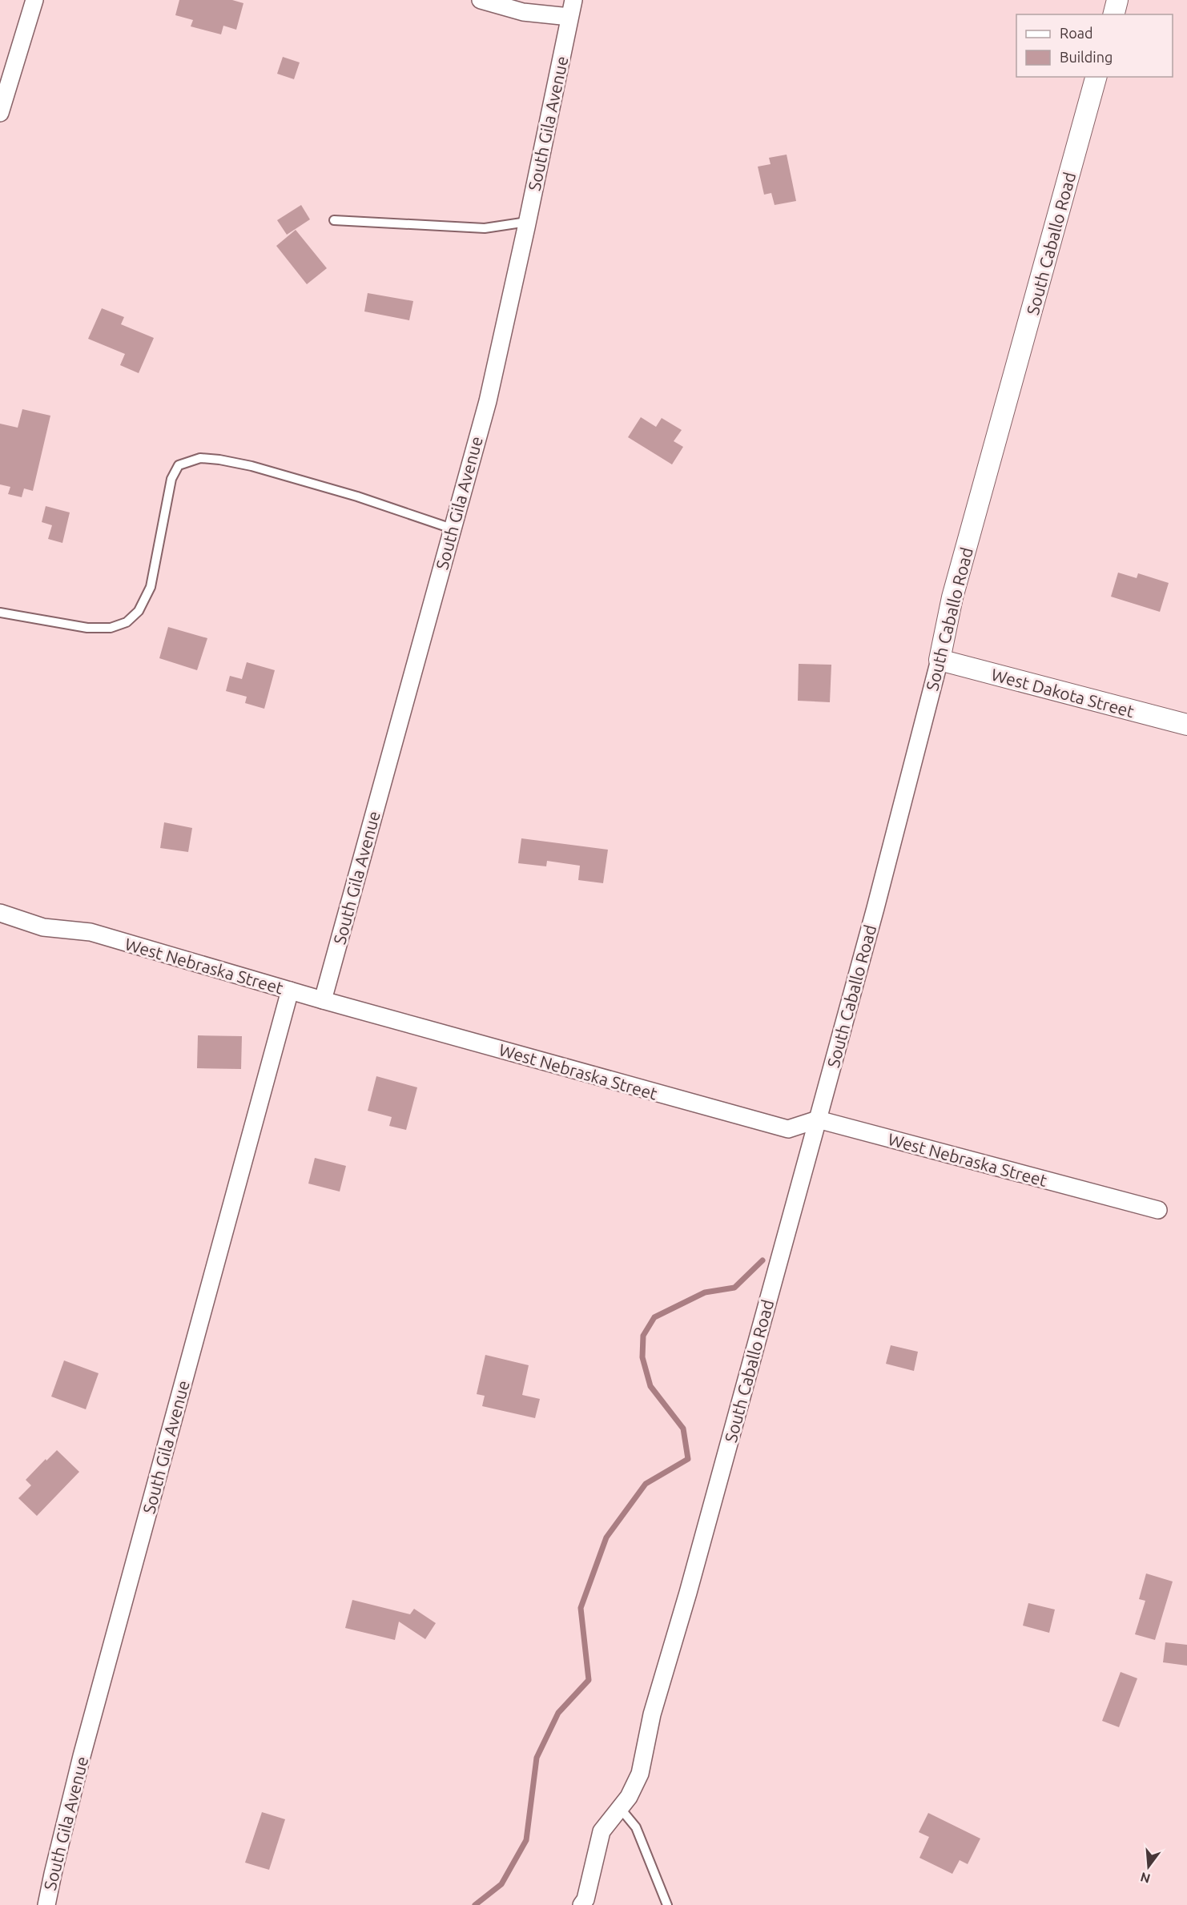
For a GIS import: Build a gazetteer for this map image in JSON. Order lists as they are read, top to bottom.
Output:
{
  "streets": {
    "street": [
      "South Gila Avenue",
      "South Caballo Road",
      "West Dakota Street",
      "West Nebraska Street"
    ]
  },
  "crossings": [
    ["South Gila Avenue", "West Nebraska Street"],
    ["South Caballo Road", "West Dakota Street"],
    ["South Caballo Road", "West Nebraska Street"]
  ],
  "legend": ["Road", "Building"],
  "north": "bottom"
}
